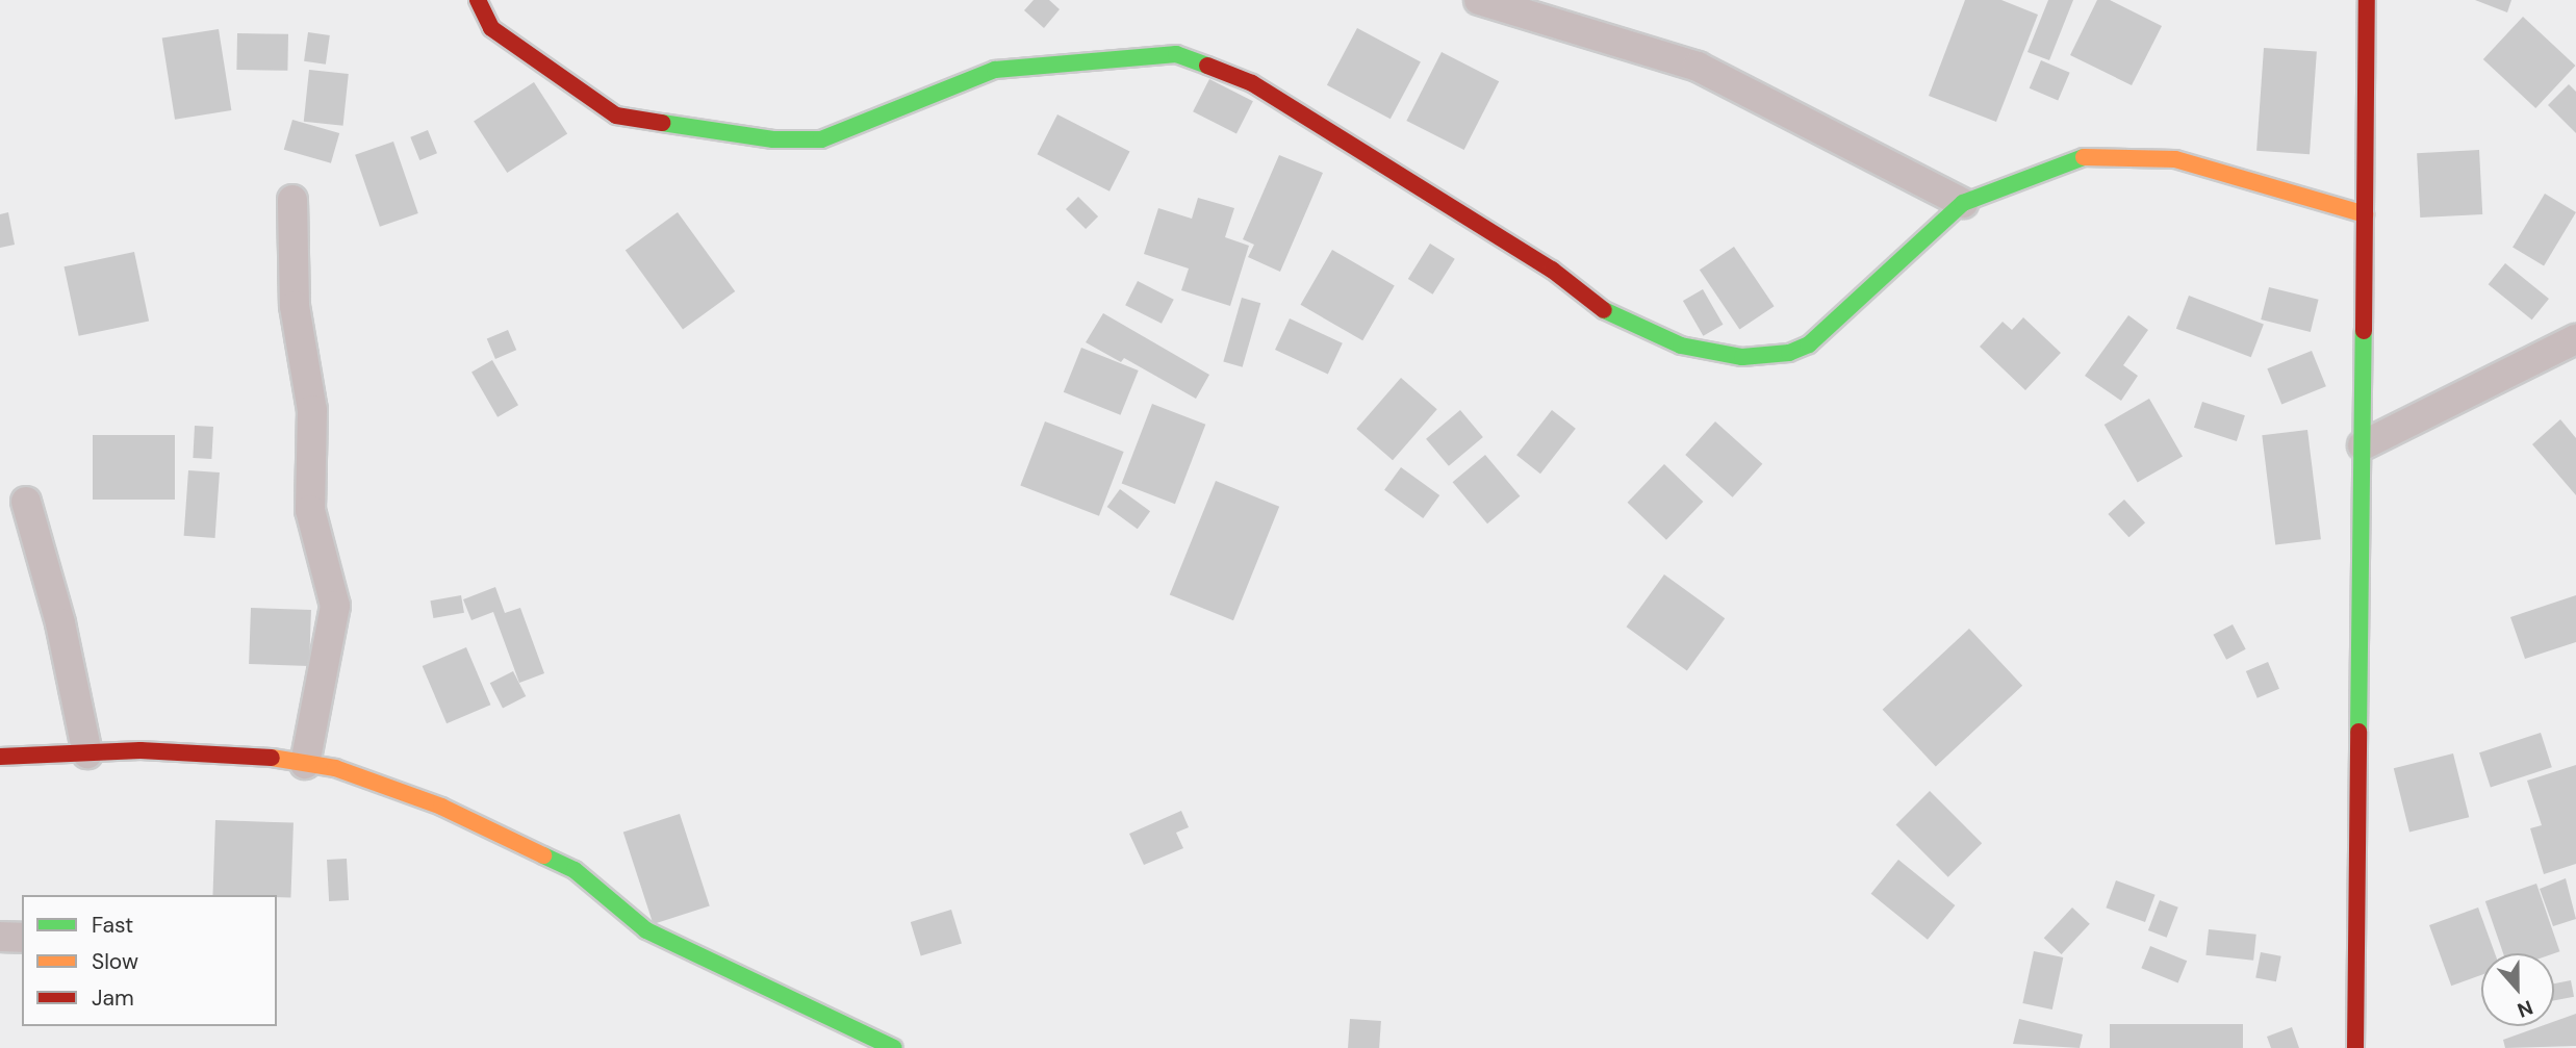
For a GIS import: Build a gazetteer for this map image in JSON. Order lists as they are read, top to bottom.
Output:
{
  "legend": ["Fast", "Slow", "Jam"],
  "north": "bottom"
}
